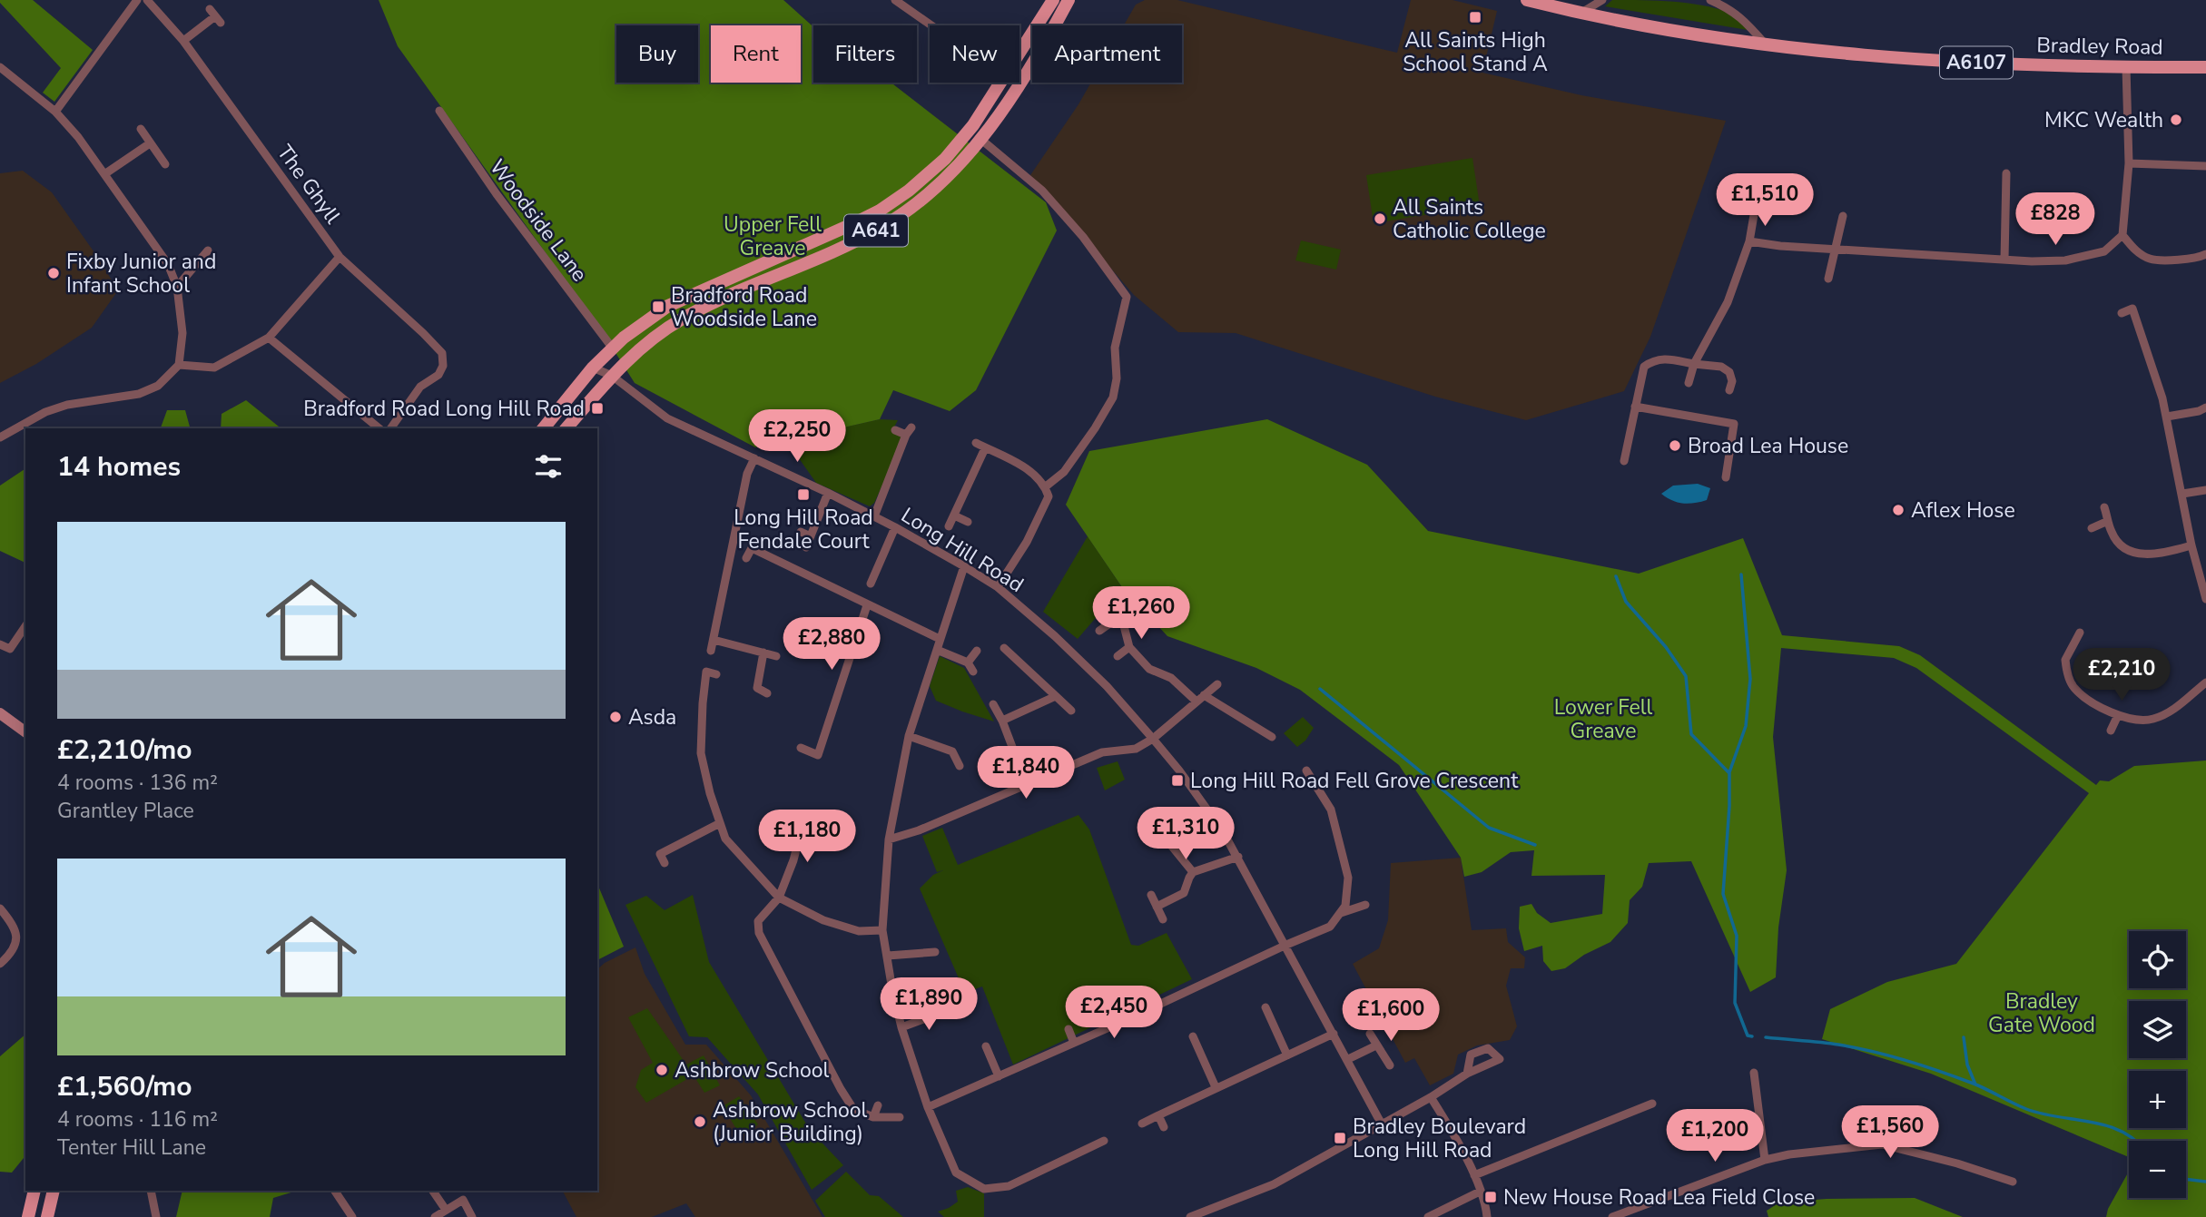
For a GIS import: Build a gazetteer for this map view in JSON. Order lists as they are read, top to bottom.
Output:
{
  "streets": {
    "main road": ["Bradley Road", "A6107", "A641"],
    "street": ["The Ghyll", "Woodside Lane", "Long Hill Road"]
  },
  "crossings": [
    ["Woodside Lane", "A641"],
    ["A641", "Long Hill Road"]
  ],
  "parks": ["Upper Fell Greave", "Lower Fell Greave", "Bradley Gate Wood"],
  "places": {
    "transit": [
      "All Saints High School Stand A",
      "Bradford Road Woodside Lane",
      "Bradford Road Long Hill Road",
      "Long Hill Road Fendale Court",
      "Long Hill Road Fell Grove Crescent",
      "Bradley Boulevard Long Hill Road",
      "New House Road Lea Field Close"
    ],
    "other": [
      "MKC Wealth",
      "All Saints Catholic College",
      "Fixby Junior and Infant School",
      "Broad Lea House",
      "Aflex Hose",
      "Asda",
      "Ashbrow School",
      "Ashbrow School (Junior Building)"
    ]
  },
  "page": {
    "chip": [
      "Buy",
      "Rent",
      "Filters",
      "New",
      "Apartment"
    ],
    "price": [
      "£1,510",
      "£828",
      "£2,250",
      "£1,260",
      "£2,880",
      "£2,210",
      "£1,840",
      "£1,310",
      "£1,180",
      "£1,890",
      "£2,450",
      "£1,600",
      "£1,560",
      "£1,200"
    ],
    "heading": "14 homes",
    "list": [
      {
        "name": "£2,210/mo",
        "note": "4 rooms · 136 m² · Grantley Place"
      },
      {
        "name": "£1,560/mo",
        "note": "4 rooms · 116 m² · Tenter Hill Lane"
      }
    ],
    "map_buttons": ["+", "−"]
  }
}
